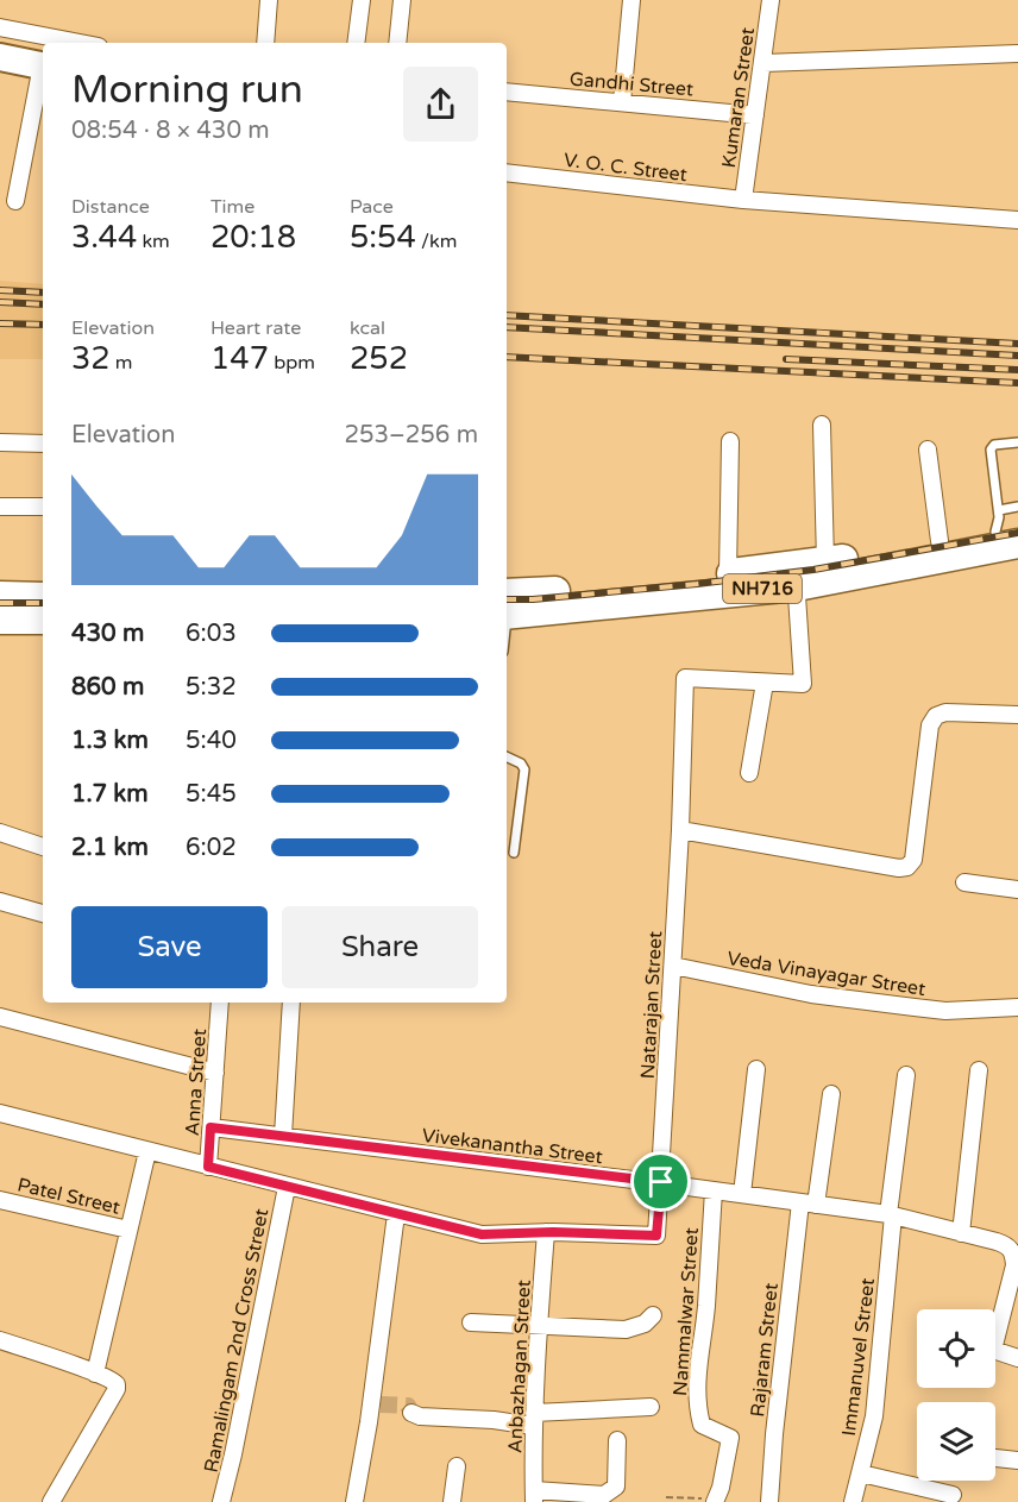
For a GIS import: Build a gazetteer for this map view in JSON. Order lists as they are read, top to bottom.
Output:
{
  "streets": {
    "highway": ["NH716"],
    "street": [
      "Gandhi Street",
      "Kumaran Street",
      "V. O. C. Street",
      "Veda Vinayagar Street",
      "Natarajan Street",
      "Anna Street",
      "Vivekanantha Street",
      "Patel Street",
      "Nammalwar Street",
      "Ramalingam 2nd Cross Street",
      "Rajaram Street",
      "Immanuvel Street",
      "Anbazhagan Street"
    ]
  },
  "crossings": [
    ["Gandhi Street", "Kumaran Street"],
    ["Kumaran Street", "V. O. C. Street"],
    ["Veda Vinayagar Street", "Natarajan Street"],
    ["Natarajan Street", "Vivekanantha Street"],
    ["Natarajan Street", "Anbazhagan Street"],
    ["Anna Street", "Vivekanantha Street"],
    ["Vivekanantha Street", "Nammalwar Street"],
    ["Vivekanantha Street", "Rajaram Street"],
    ["Vivekanantha Street", "Immanuvel Street"]
  ],
  "page": {
    "heading": ["Morning run", "08:54 · 8 × 430 m"],
    "stats": [
      ["Distance", "3.44 km"],
      ["Time", "20:18"],
      ["Pace", "5:54 /km"],
      ["Elevation", "32 m"],
      ["Heart rate", "147 bpm"],
      ["kcal", "252"]
    ],
    "chart": ["Elevation", "253–256 m"],
    "list": [
      {
        "name": "430 m",
        "note": "6:03"
      },
      {
        "name": "860 m",
        "note": "5:32"
      },
      {
        "name": "1.3 km",
        "note": "5:40"
      },
      {
        "name": "1.7 km",
        "note": "5:45"
      },
      {
        "name": "2.1 km",
        "note": "6:02"
      }
    ],
    "buttons": ["Save", "Share"]
  }
}
